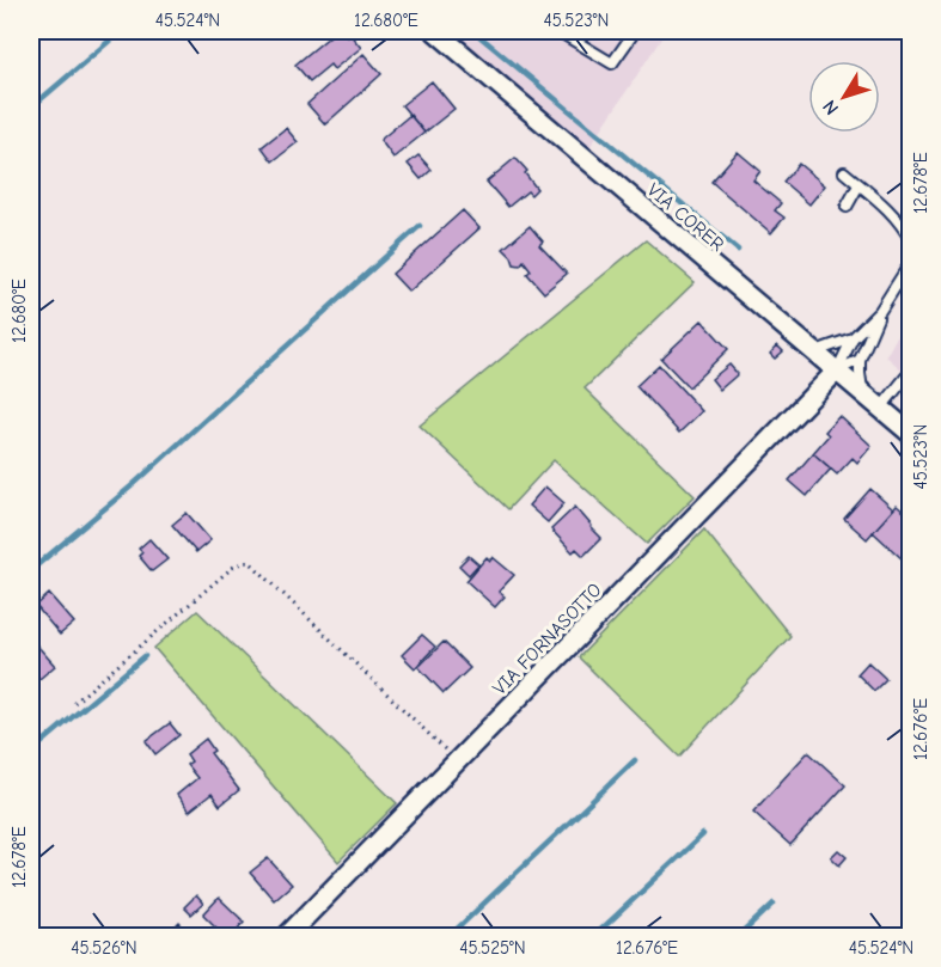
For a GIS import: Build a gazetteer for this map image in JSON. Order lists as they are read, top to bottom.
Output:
{
  "streets": {
    "street": ["VIA CORER", "VIA FORNASOTTO"]
  },
  "crossings": [
    ["VIA CORER", "VIA FORNASOTTO"]
  ],
  "north": "bottom left",
  "coordinates": [
    "45.524°N",
    "12.680°E",
    "45.523°N",
    "12.678°E",
    "12.676°E",
    "45.526°N",
    "45.525°N"
  ]
}
